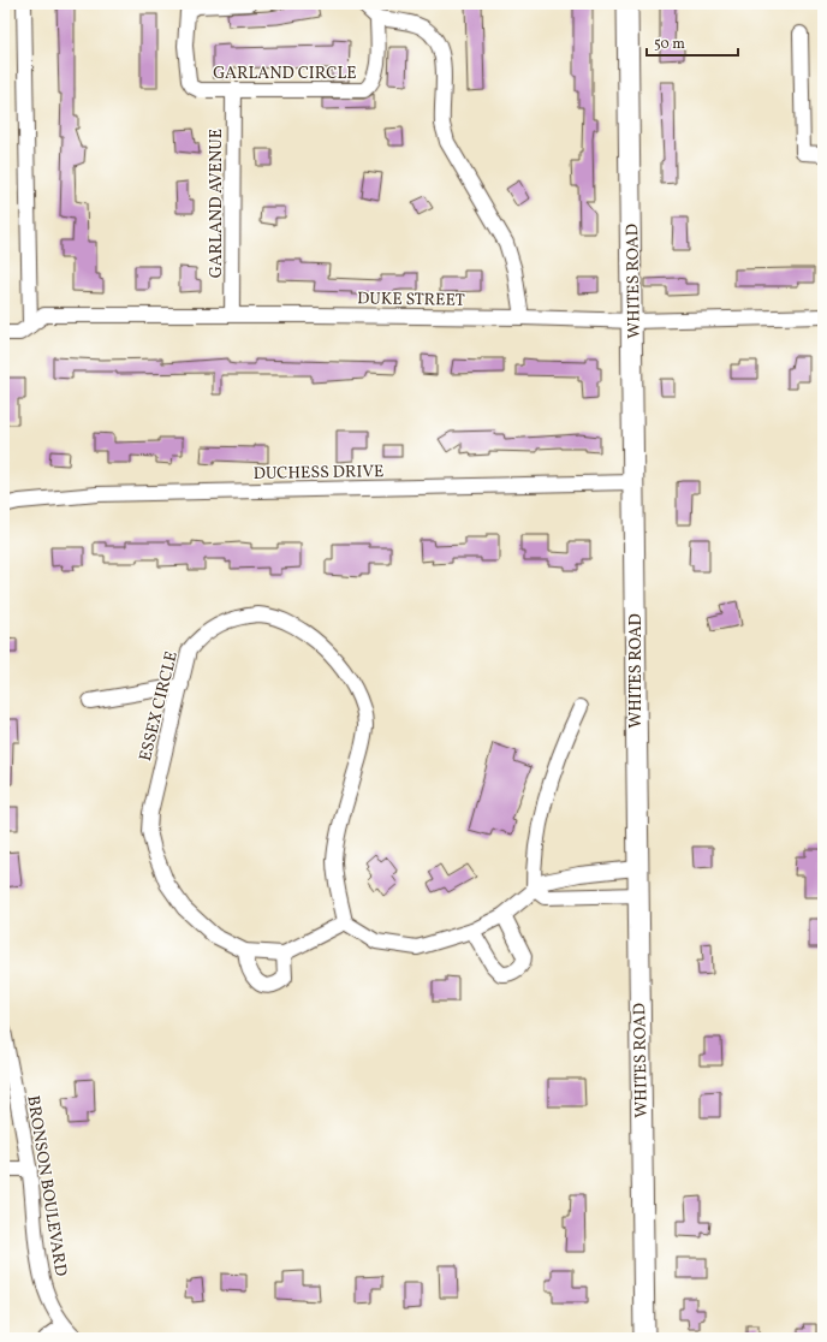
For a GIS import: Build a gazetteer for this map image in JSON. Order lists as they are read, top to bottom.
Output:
{
  "streets": {
    "street": [
      "GARLAND CIRCLE",
      "GARLAND AVENUE",
      "WHITES ROAD",
      "DUKE STREET",
      "DUCHESS DRIVE",
      "ESSEX CIRCLE",
      "BRONSON BOULEVARD"
    ]
  },
  "crossings": [
    ["GARLAND CIRCLE", "GARLAND AVENUE"],
    ["GARLAND AVENUE", "DUKE STREET"],
    ["WHITES ROAD", "DUKE STREET"],
    ["WHITES ROAD", "DUCHESS DRIVE"]
  ],
  "scale_bar": "50 m"
}
